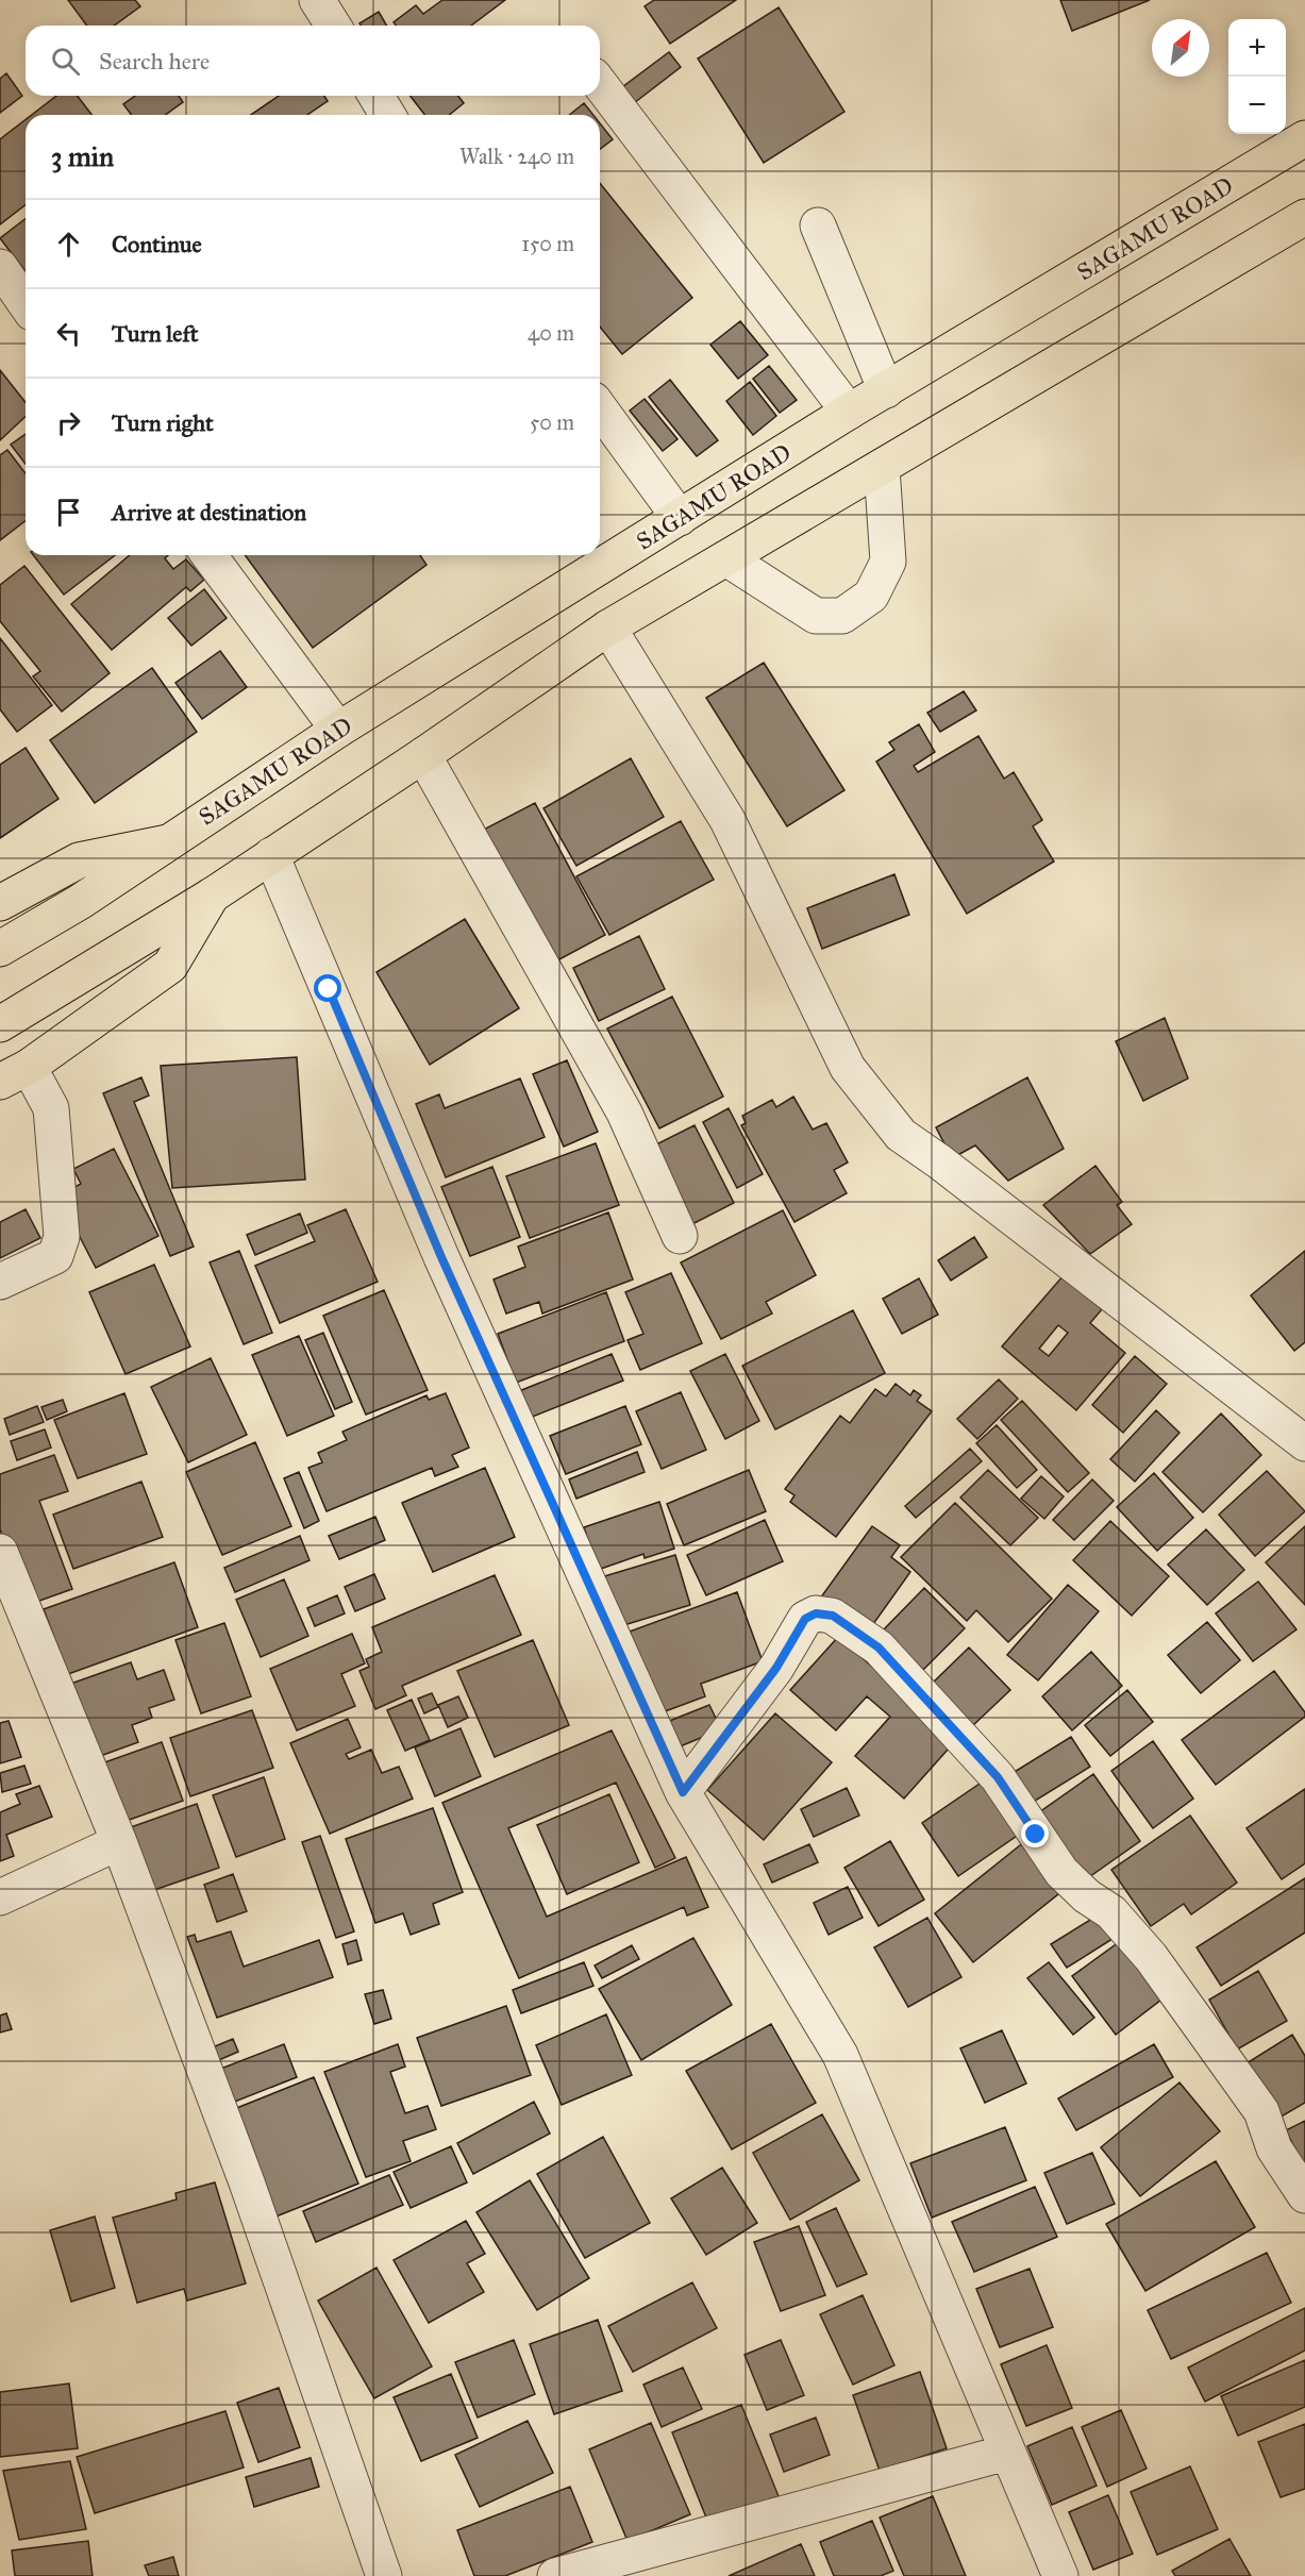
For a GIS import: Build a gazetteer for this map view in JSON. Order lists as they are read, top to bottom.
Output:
{
  "streets": {
    "main road": ["SAGAMU ROAD"]
  },
  "north": "top right",
  "page": {
    "map_buttons": ["+", "−"],
    "search": "Search here",
    "heading": ["3 min", "Walk · 240 m"],
    "list": [
      ["Continue", "150 m"],
      ["Turn left", "40 m"],
      ["Turn right", "50 m"],
      "Arrive at destination"
    ]
  }
}
